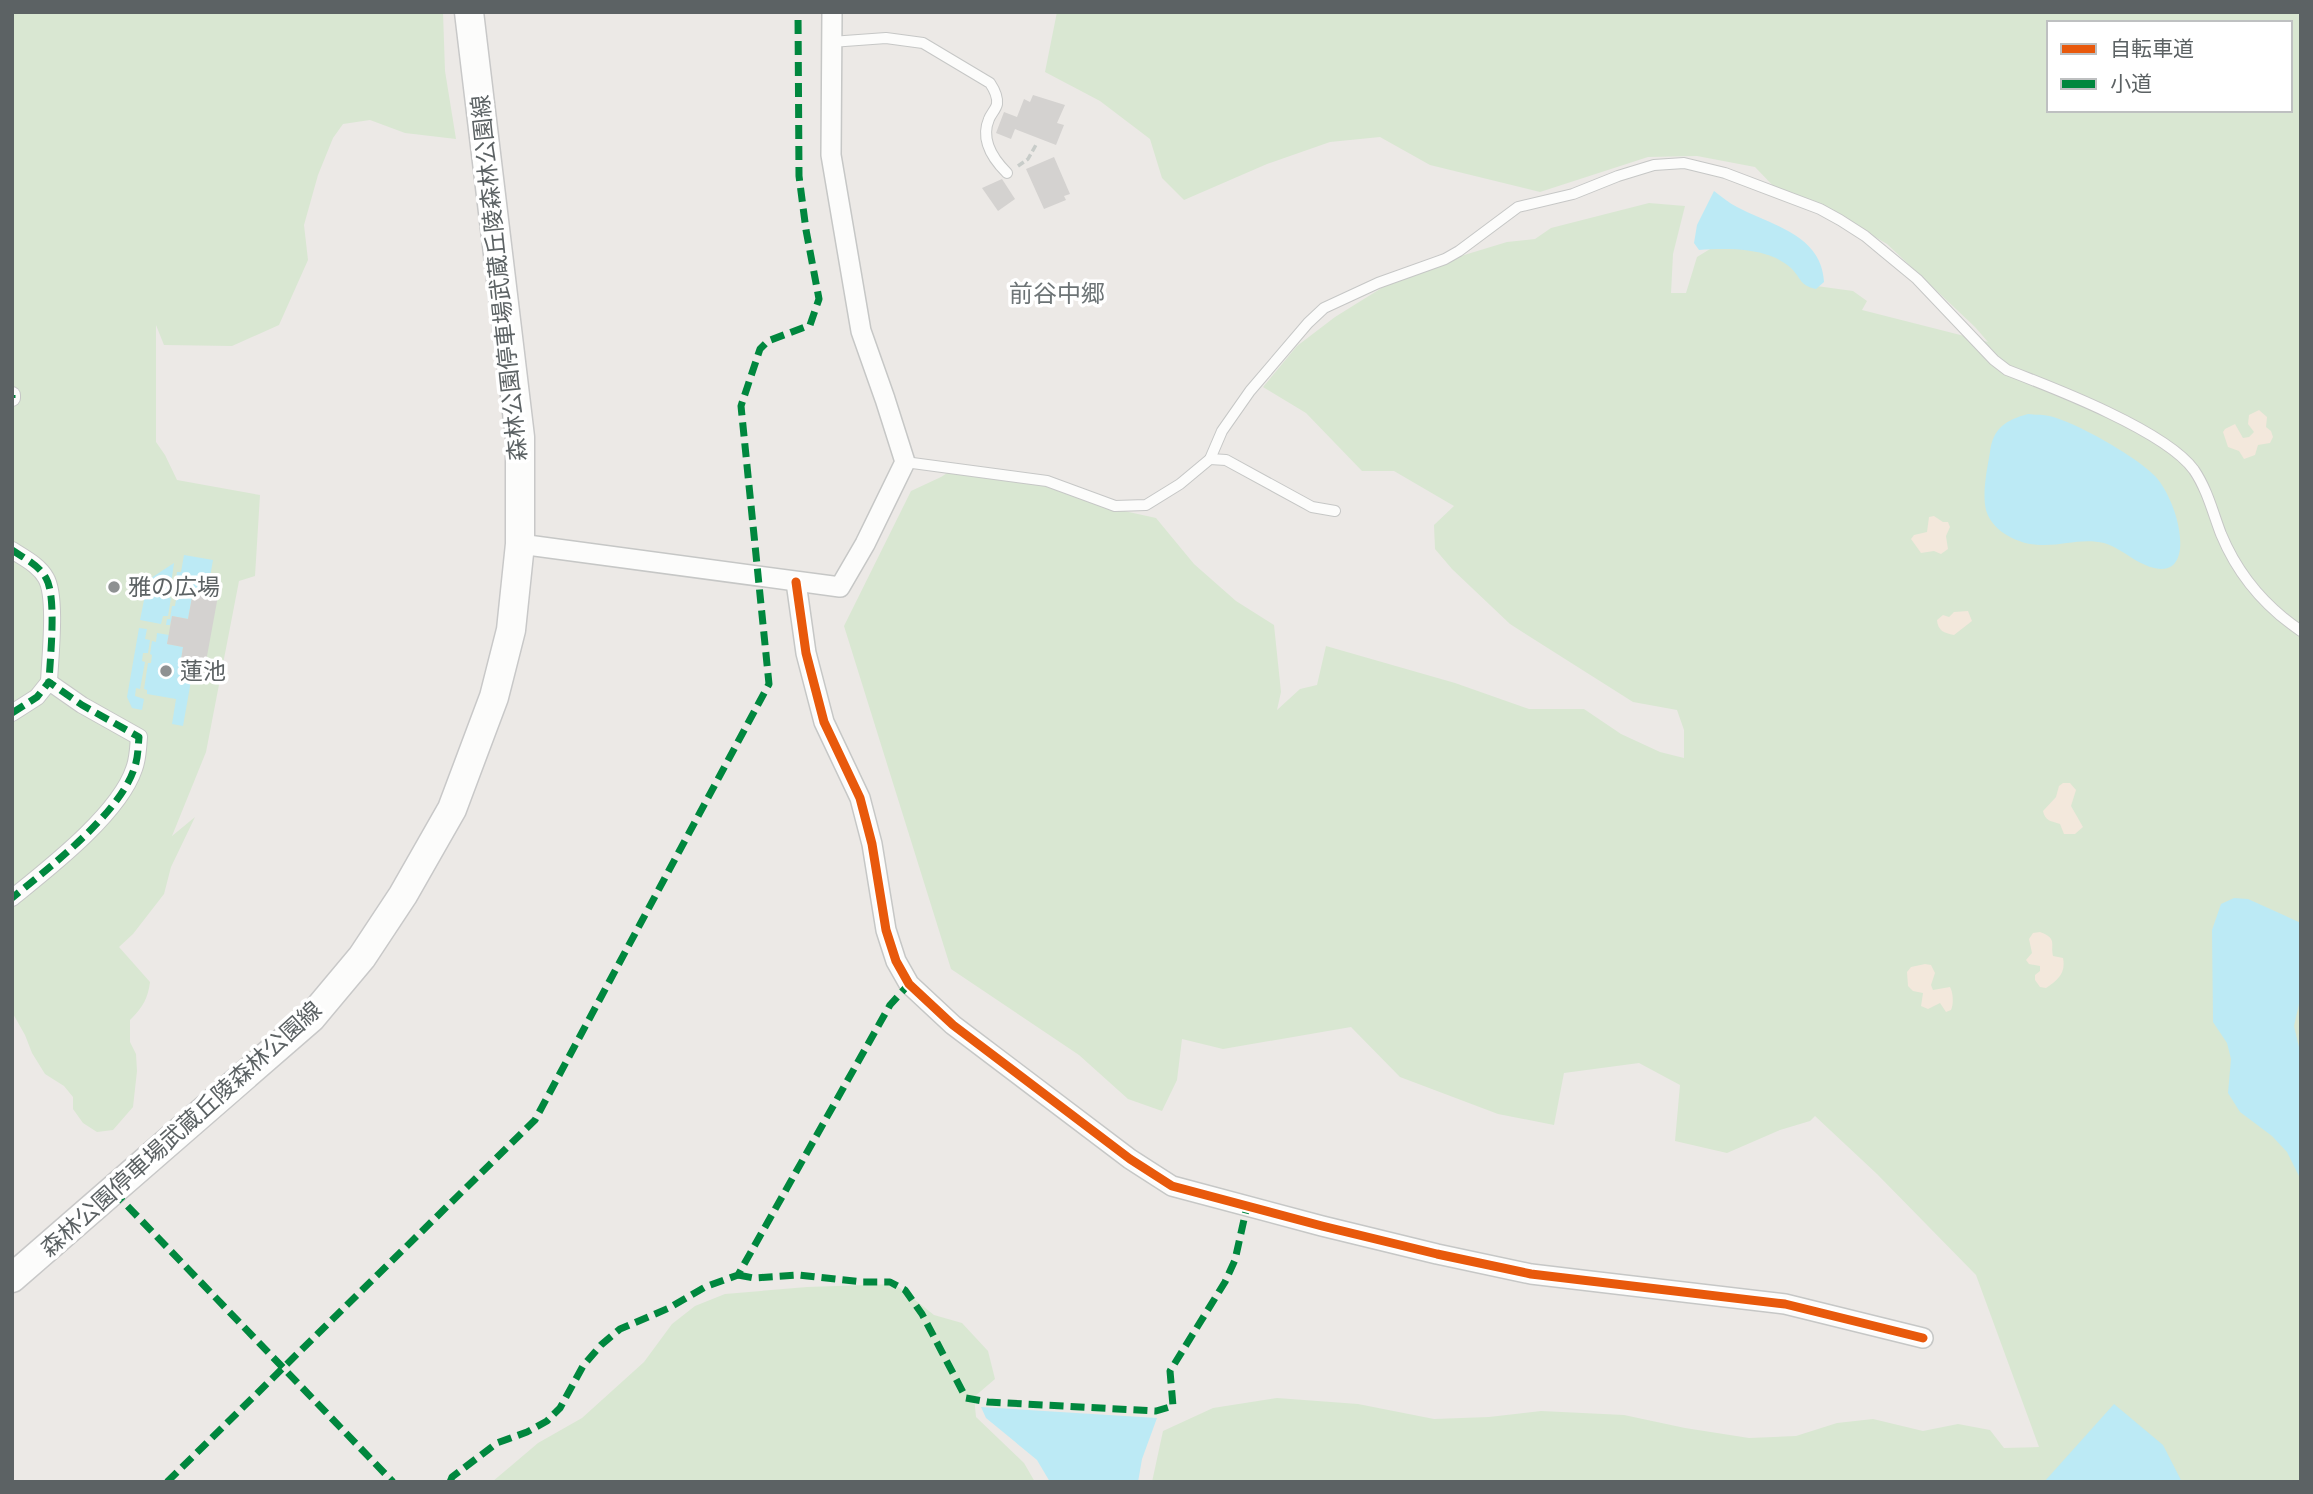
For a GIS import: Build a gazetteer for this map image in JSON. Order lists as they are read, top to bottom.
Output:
{
  "streets": {
    "main road": ["森林公園停車場武蔵丘陵森林公園線"]
  },
  "districts": ["前谷中郷"],
  "places": ["雅の広場", "蓮池"],
  "legend": ["自転車道", "小道"]
}
